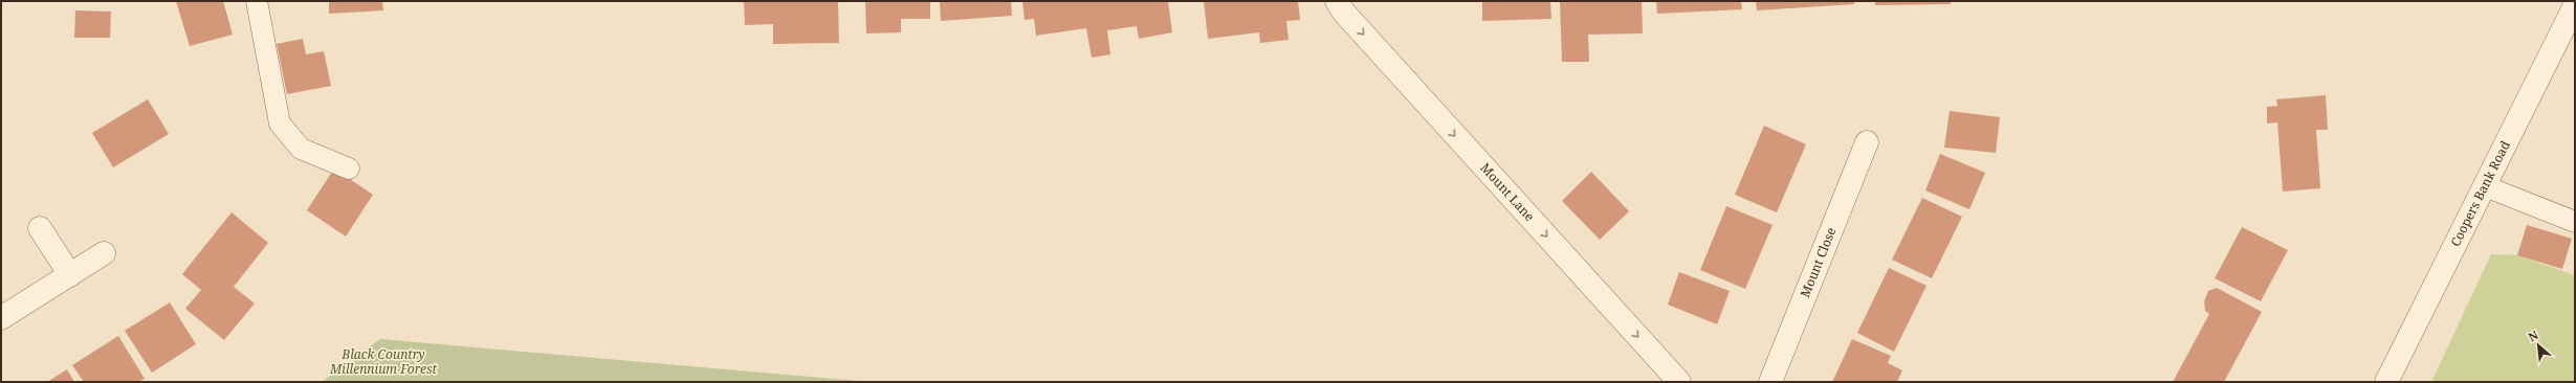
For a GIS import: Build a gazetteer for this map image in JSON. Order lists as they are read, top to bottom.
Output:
{
  "streets": {
    "street": ["Mount Lane", "Coopers Bank Road", "Mount Close"]
  },
  "one_way": ["Mount Lane"],
  "parks": ["Black Country Millennium Forest"],
  "north": "top left"
}
